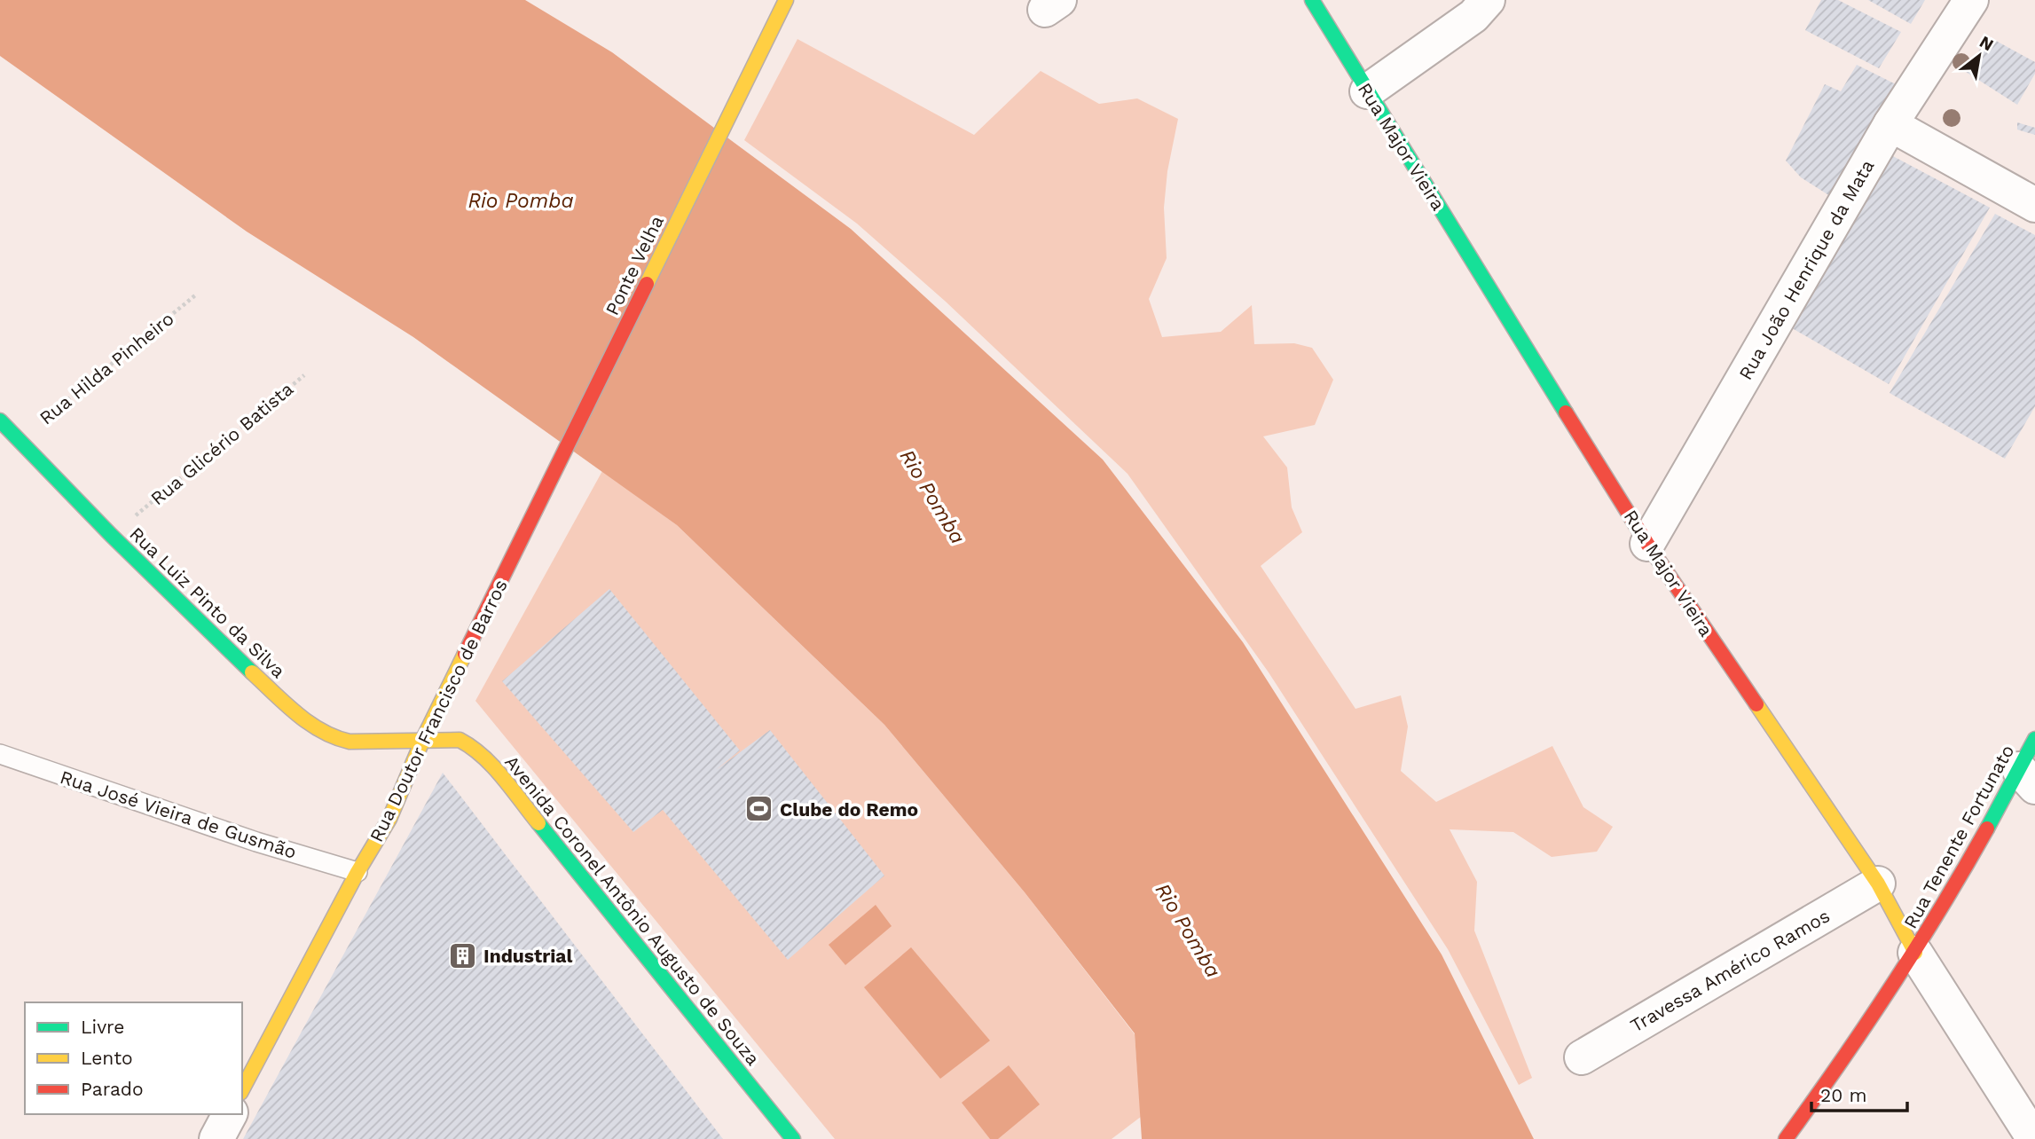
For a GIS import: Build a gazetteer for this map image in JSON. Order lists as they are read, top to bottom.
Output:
{
  "streets": {
    "main road": [
      "Rua Major Vieira",
      "Ponte Velha",
      "Rua Luiz Pinto da Silva",
      "Rua Doutor Francisco de Barros",
      "Rua Tenente Fortunato",
      "Avenida Coronel Antônio Augusto de Souza"
    ],
    "street": ["Rua João Henrique da Mata", "Travessa Américo Ramos"],
    "lane": ["Rua José Vieira de Gusmão"],
    "path": ["Rua Hilda Pinheiro", "Rua Glicério Batista"]
  },
  "crossings": [
    ["Rua Major Vieira", "Rua João Henrique da Mata"],
    ["Rua Major Vieira", "Rua Tenente Fortunato"],
    ["Rua Major Vieira", "Travessa Américo Ramos"],
    ["Ponte Velha", "Rua Doutor Francisco de Barros"],
    ["Rua Hilda Pinheiro", "Rua Luiz Pinto da Silva"],
    ["Rua Glicério Batista", "Rua Luiz Pinto da Silva"],
    ["Rua Luiz Pinto da Silva", "Rua Doutor Francisco de Barros"],
    ["Rua Luiz Pinto da Silva", "Avenida Coronel Antônio Augusto de Souza"],
    ["Rua Doutor Francisco de Barros", "Rua José Vieira de Gusmão"],
    ["Rua Doutor Francisco de Barros", "Avenida Coronel Antônio Augusto de Souza"]
  ],
  "water": ["Rio Pomba"],
  "places": {
    "sports": ["Clube do Remo"],
    "building": ["Industrial"]
  },
  "legend": ["Livre", "Lento", "Parado"],
  "scale_bar": "20 m",
  "north": "top right"
}
